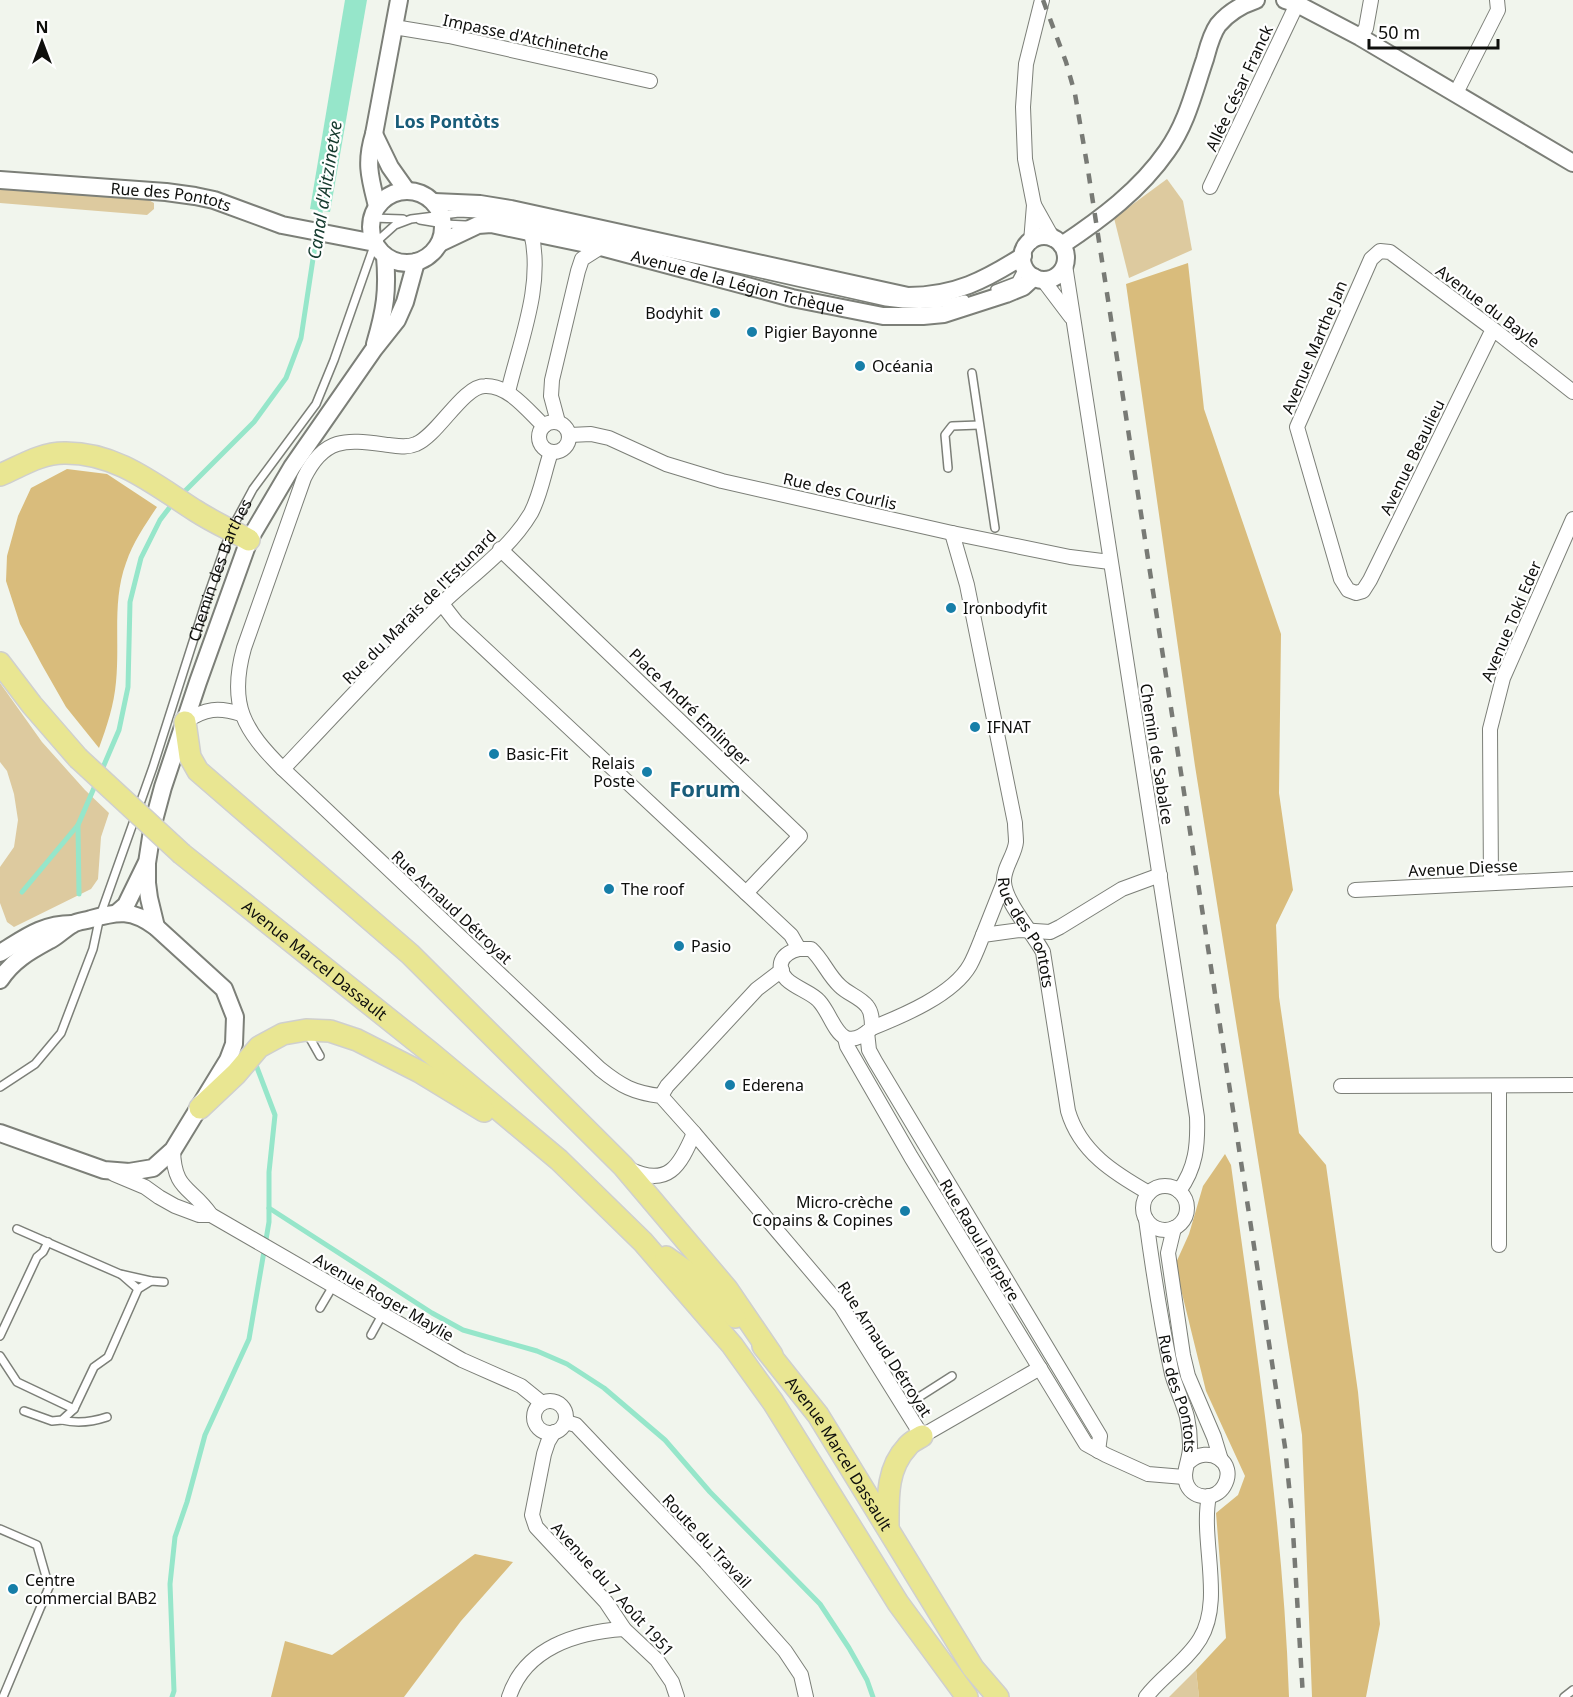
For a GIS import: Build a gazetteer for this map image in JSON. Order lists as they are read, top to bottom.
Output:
{
  "streets": {
    "main road": ["Avenue Marcel Dassault"],
    "street": [
      "Impasse d'Atchinetche",
      "Allée César Franck",
      "Rue des Pontots",
      "Avenue de la Légion Tchèque",
      "Avenue du Bayle",
      "Avenue Marthe Jan",
      "Avenue Beaulieu",
      "Rue des Courlis",
      "Chemin des Barthes",
      "Rue du Marais de l'Estunard",
      "Avenue Toki Eder",
      "Place André Emlinger",
      "Chemin de Sabalce",
      "Avenue Diesse",
      "Rue Arnaud Détroyat",
      "Rue Raoul Perpère",
      "Avenue Roger Maylie",
      "Route du Travail",
      "Avenue du 7 Août 1951"
    ]
  },
  "crossings": [
    ["Rue des Pontots", "Rue des Courlis"],
    ["Rue des Pontots", "Chemin des Barthes"],
    ["Rue des Pontots", "Chemin de Sabalce"],
    ["Rue des Pontots", "Rue Raoul Perpère"],
    ["Avenue de la Légion Tchèque", "Chemin de Sabalce"],
    ["Avenue du Bayle", "Avenue Marthe Jan"],
    ["Avenue du Bayle", "Avenue Beaulieu"],
    ["Avenue Marthe Jan", "Avenue Beaulieu"],
    ["Rue des Courlis", "Rue du Marais de l'Estunard"],
    ["Rue des Courlis", "Chemin de Sabalce"],
    ["Rue du Marais de l'Estunard", "Place André Emlinger"],
    ["Rue du Marais de l'Estunard", "Rue Arnaud Détroyat"],
    ["Avenue Toki Eder", "Avenue Diesse"],
    ["Rue Arnaud Détroyat", "Rue Raoul Perpère"],
    ["Avenue Roger Maylie", "Route du Travail"],
    ["Avenue Roger Maylie", "Avenue du 7 Août 1951"],
    ["Route du Travail", "Avenue du 7 Août 1951"]
  ],
  "districts": ["Los Pontòts", "Forum"],
  "water": ["Canal d'Aitzinetxe"],
  "places": [
    "Bodyhit",
    "Pigier Bayonne",
    "Océania",
    "Ironbodyfit",
    "IFNAT",
    "Basic-Fit",
    "Relais Poste",
    "The roof",
    "Pasio",
    "Ederena",
    "Micro-crèche Copains & Copines",
    "Centre commercial BAB2"
  ],
  "scale_bar": "50 m",
  "north": "top"
}
